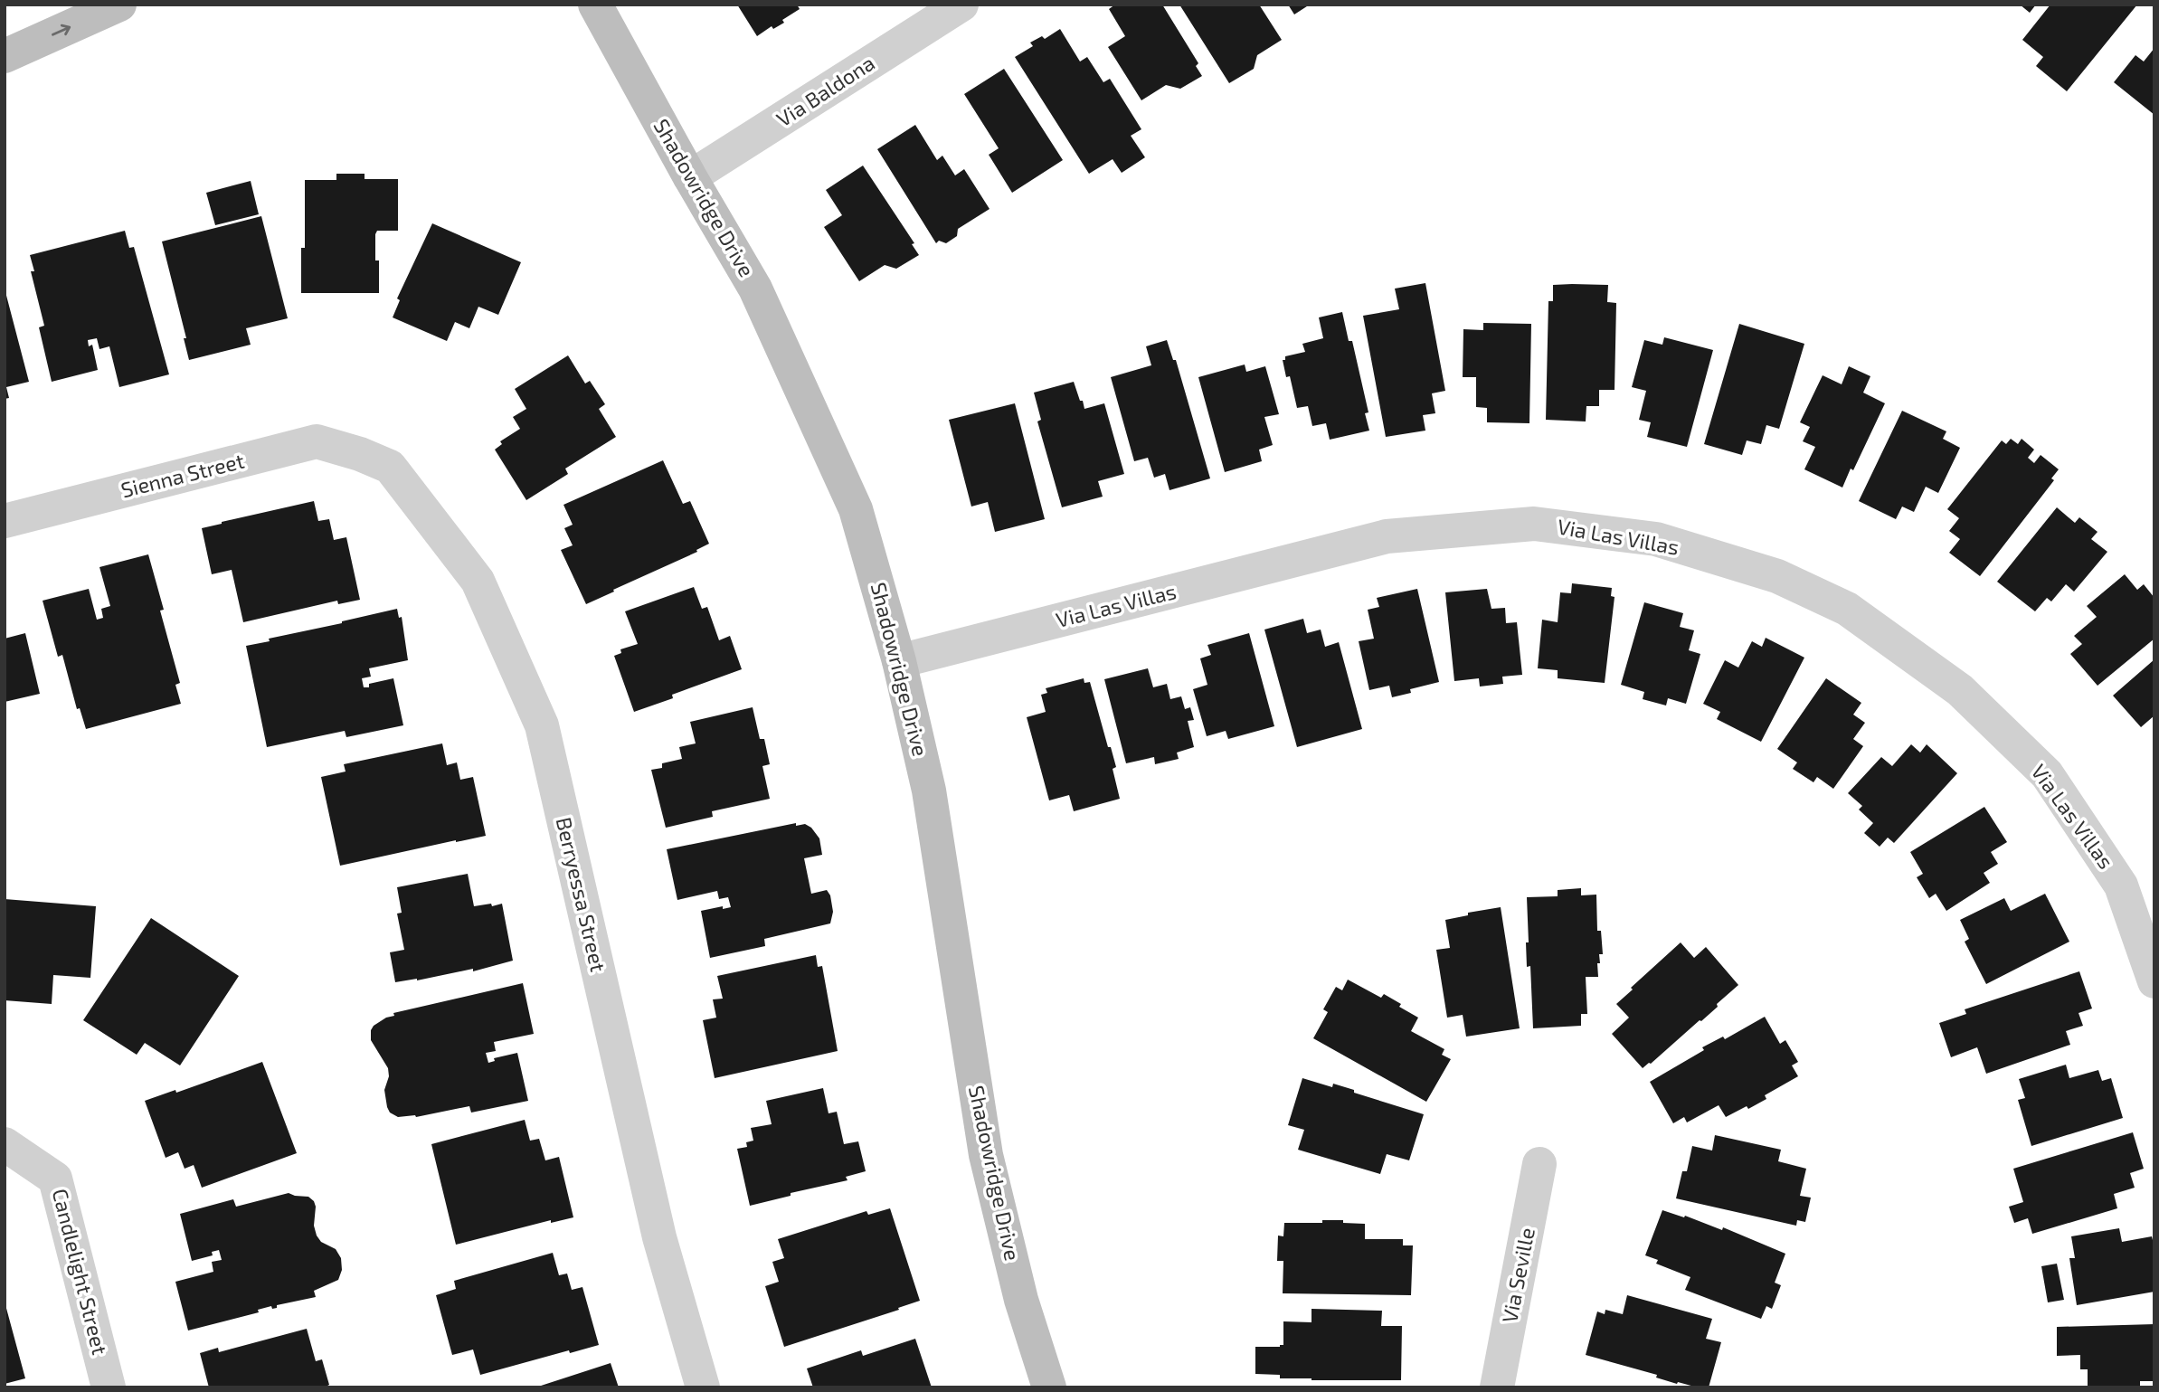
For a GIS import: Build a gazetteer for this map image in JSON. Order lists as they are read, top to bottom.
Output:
{
  "streets": {
    "street": [
      "Via Baldona",
      "Shadowridge Drive",
      "Sienna Street",
      "Via Las Villas",
      "Berryessa Street",
      "Candlelight Street",
      "Via Seville"
    ]
  },
  "crossings": [
    ["Via Baldona", "Shadowridge Drive"],
    ["Shadowridge Drive", "Via Las Villas"],
    ["Sienna Street", "Berryessa Street"]
  ]
}
